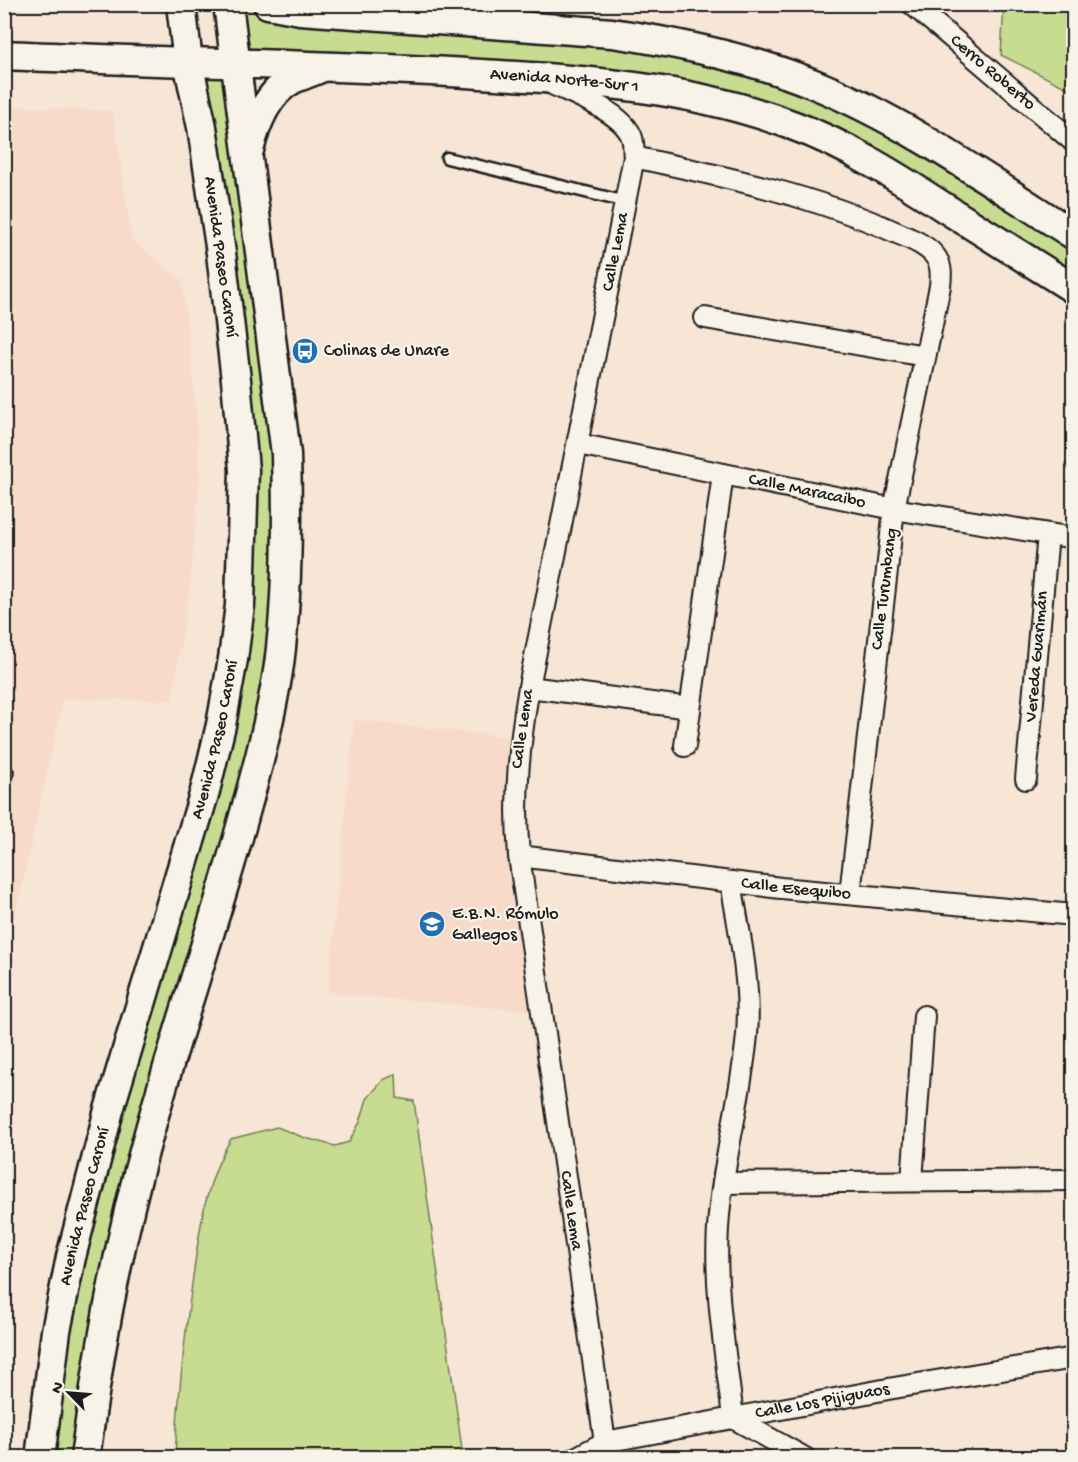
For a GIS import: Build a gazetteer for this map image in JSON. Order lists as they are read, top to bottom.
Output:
{
  "streets": {
    "street": [
      "Cerro Roberto",
      "Avenida Norte-Sur 1",
      "Calle Lema",
      "Avenida Paseo Caroní",
      "Calle Maracaibo",
      "Calle Turumbang",
      "Vereda Guarimán",
      "Calle Esequibo",
      "Calle Los Pijiguaos"
    ]
  },
  "crossings": [
    ["Avenida Norte-Sur 1", "Calle Lema"],
    ["Avenida Norte-Sur 1", "Avenida Paseo Caroní"],
    ["Calle Lema", "Calle Maracaibo"],
    ["Calle Lema", "Calle Turumbang"],
    ["Calle Lema", "Calle Esequibo"],
    ["Calle Lema", "Calle Los Pijiguaos"],
    ["Calle Maracaibo", "Calle Turumbang"],
    ["Calle Maracaibo", "Vereda Guarimán"],
    ["Calle Turumbang", "Calle Esequibo"]
  ],
  "places": {
    "bus stop": ["Colinas de Unare"],
    "school or university": ["E.B.N. Rómulo Gallegos"]
  },
  "north": "top left"
}
